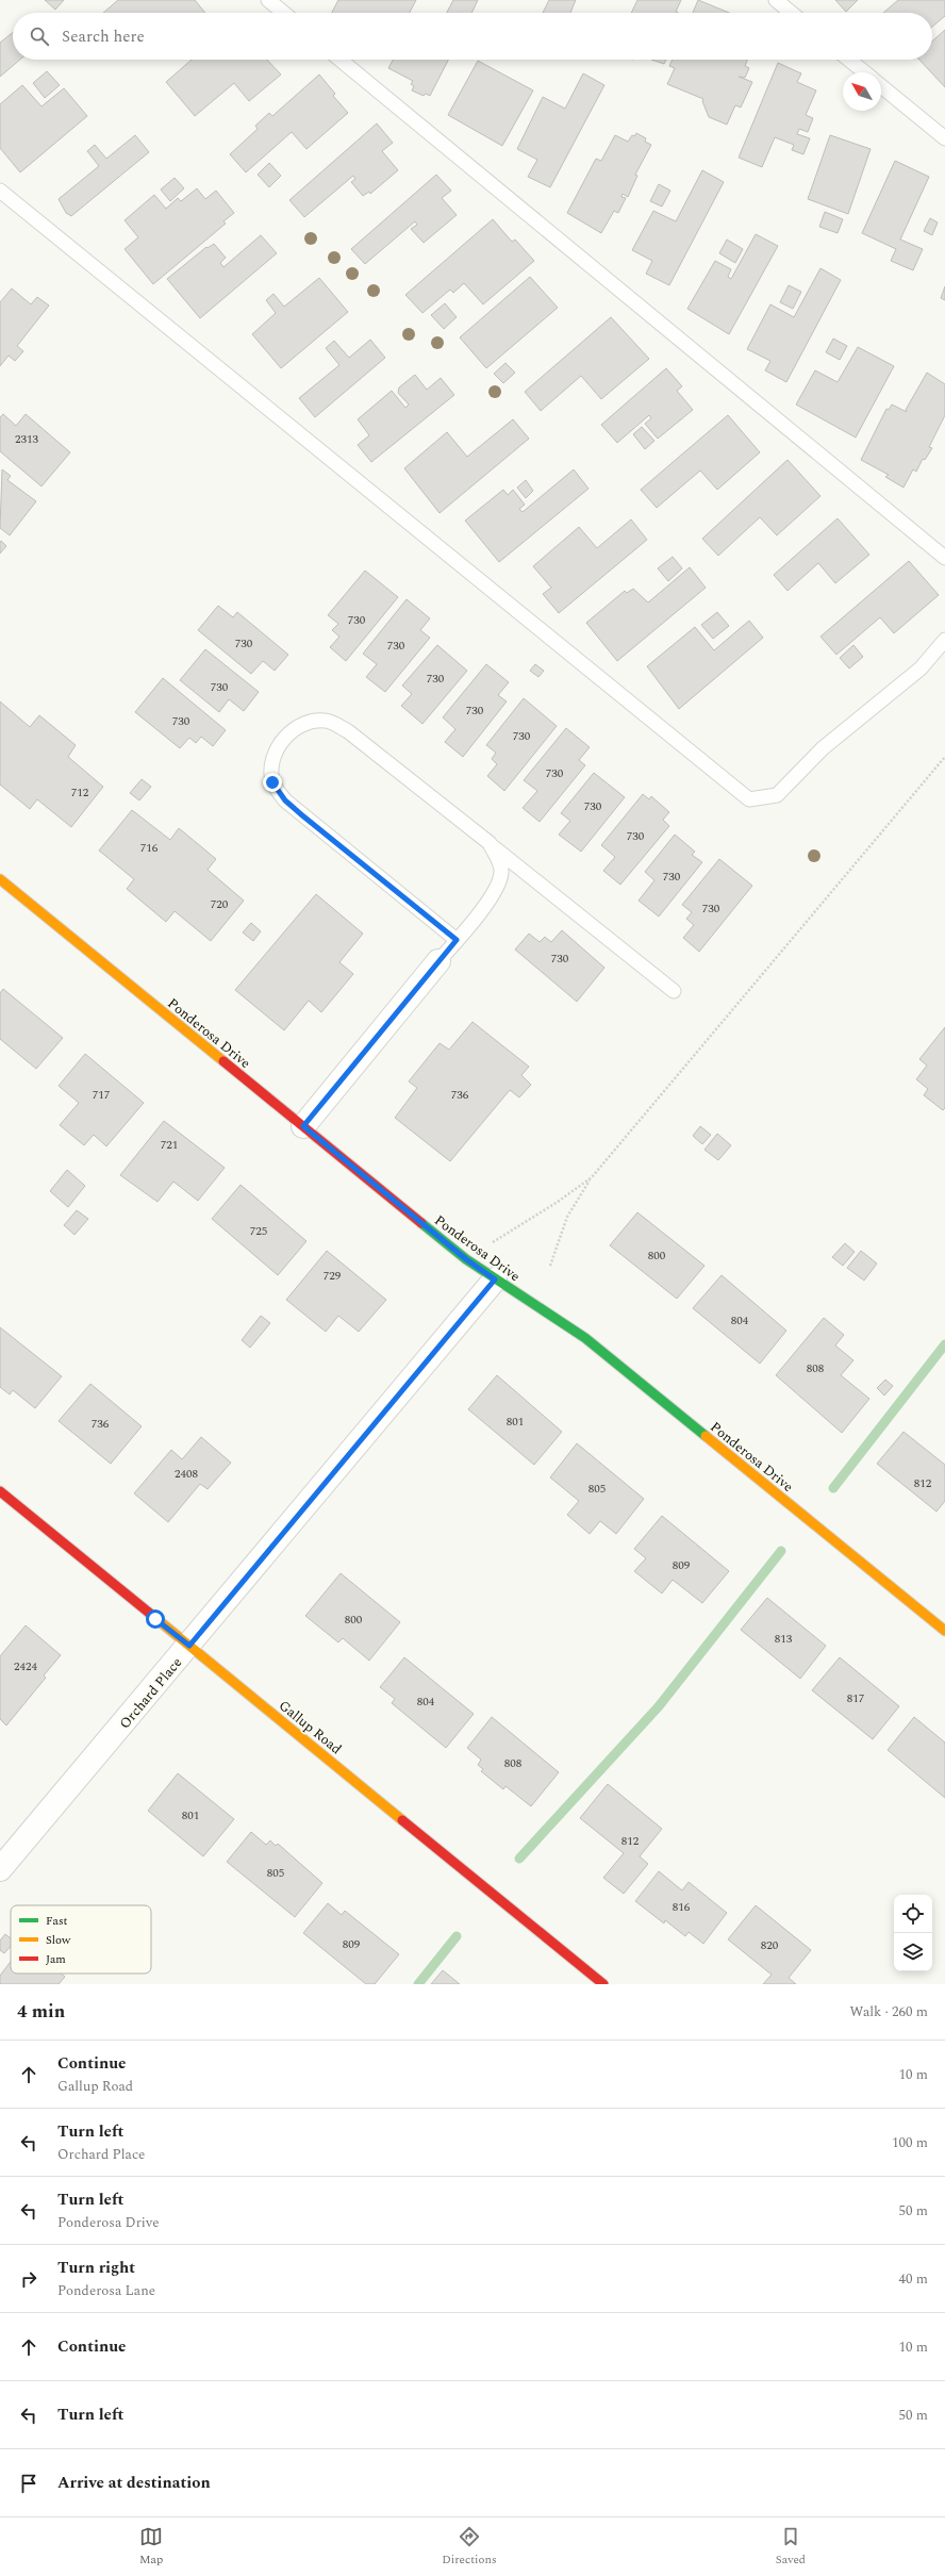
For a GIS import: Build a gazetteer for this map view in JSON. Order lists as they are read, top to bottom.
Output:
{
  "streets": {
    "street": ["Ponderosa Drive", "Orchard Place", "Gallup Road"]
  },
  "crossings": [
    ["Ponderosa Drive", "Orchard Place"],
    ["Orchard Place", "Gallup Road"]
  ],
  "house_numbers": [
    "2313",
    "730",
    "730",
    "730",
    "730",
    "730",
    "730",
    "730",
    "730",
    "730",
    "712",
    "730",
    "730",
    "716",
    "730",
    "720",
    "730",
    "730",
    "717",
    "736",
    "721",
    "725",
    "800",
    "729",
    "804",
    "808",
    "801",
    "736",
    "2408",
    "812",
    "805",
    "809",
    "800",
    "813",
    "2424",
    "817",
    "804",
    "808",
    "801",
    "812",
    "805",
    "816",
    "809",
    "820"
  ],
  "legend": ["Fast", "Slow", "Jam"],
  "north": "top left",
  "page": {
    "search": "Search here",
    "heading": ["4 min", "Walk · 260 m"],
    "list": [
      ["Continue", "Gallup Road", "10 m"],
      ["Turn left", "Orchard Place", "100 m"],
      ["Turn left", "Ponderosa Drive", "50 m"],
      ["Turn right", "Ponderosa Lane", "40 m"],
      ["Continue", "10 m"],
      ["Turn left", "50 m"],
      "Arrive at destination"
    ],
    "nav": ["Map", "Directions", "Saved"]
  }
}
